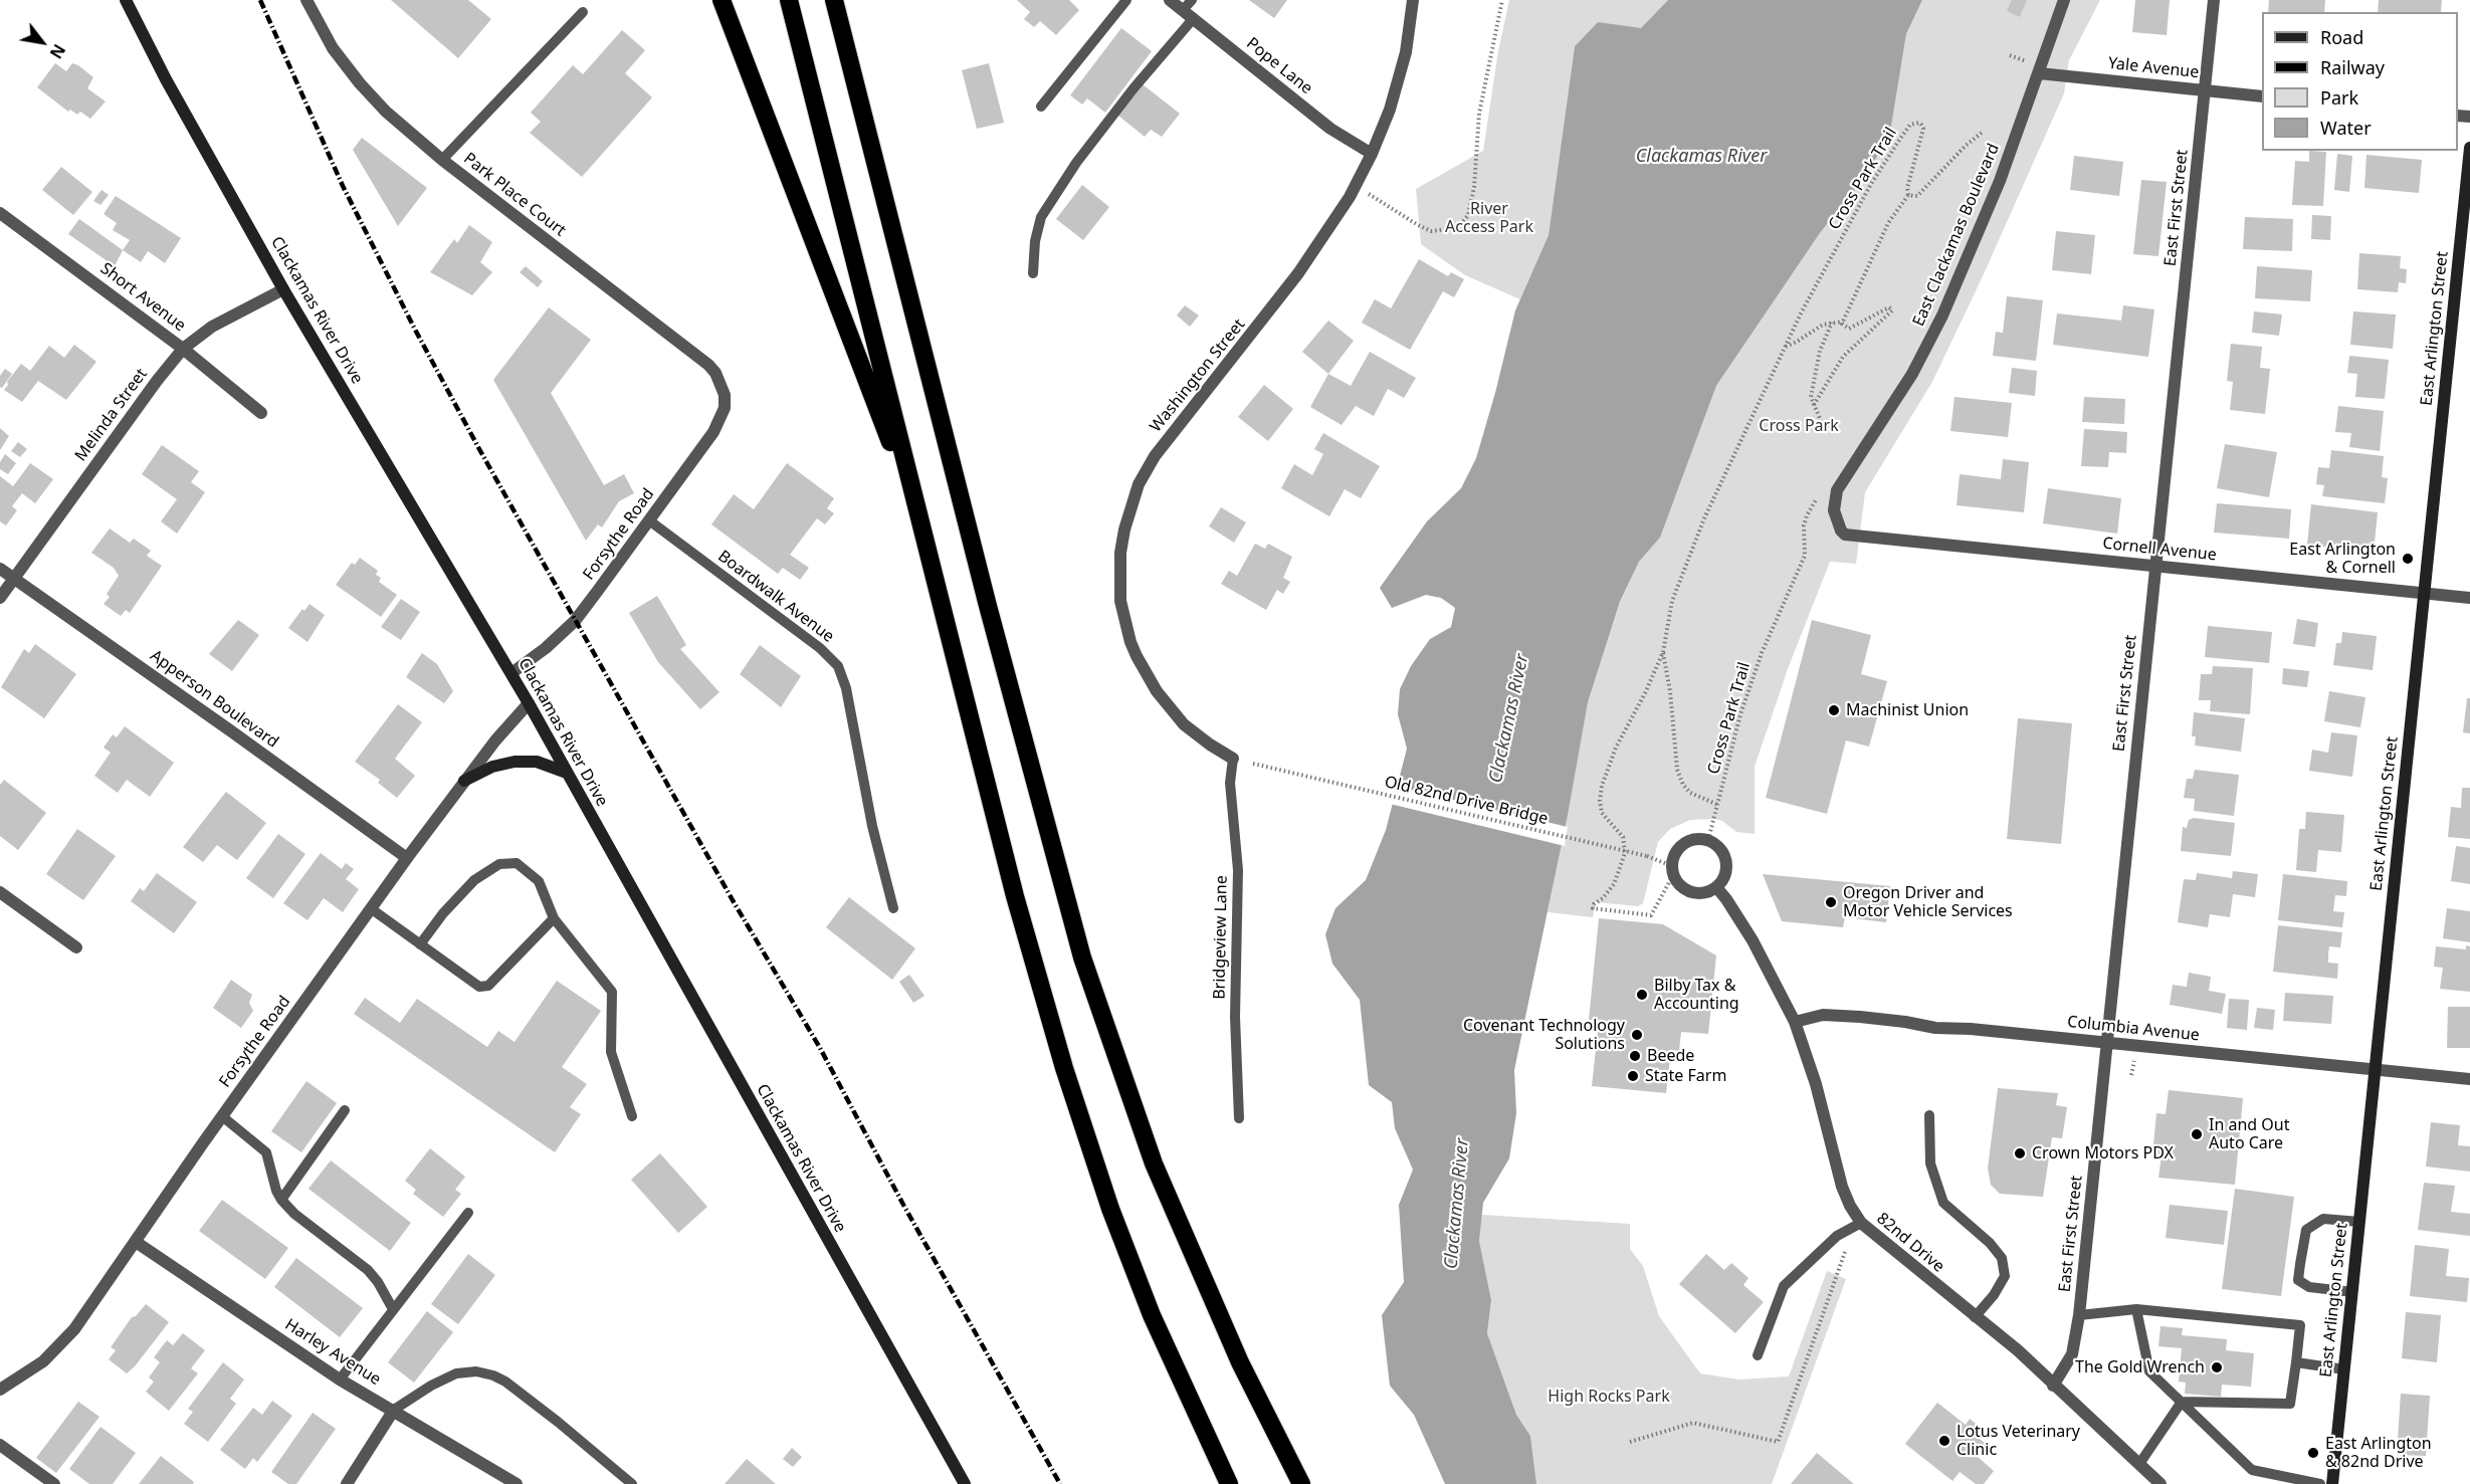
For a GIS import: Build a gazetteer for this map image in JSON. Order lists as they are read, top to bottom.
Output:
{
  "streets": {
    "main road": ["Clackamas River Drive", "East Arlington Street"],
    "street": [
      "Pope Lane",
      "Yale Avenue",
      "Park Place Court",
      "East First Street",
      "East Clackamas Boulevard",
      "Short Avenue",
      "Washington Street",
      "Melinda Street",
      "Forsythe Road",
      "Cornell Avenue",
      "Apperson Boulevard",
      "Columbia Avenue",
      "82nd Drive",
      "Harley Avenue"
    ],
    "lane": ["Boardwalk Avenue", "Bridgeview Lane"],
    "path": ["Cross Park Trail", "Old 82nd Drive Bridge"]
  },
  "crossings": [
    ["Pope Lane", "Washington Street"],
    ["Yale Avenue", "East First Street"],
    ["Yale Avenue", "East Clackamas Boulevard"],
    ["Cross Park Trail", "East Clackamas Boulevard"],
    ["Cross Park Trail", "Cornell Avenue"],
    ["Cross Park Trail", "Old 82nd Drive Bridge"],
    ["Cross Park Trail", "82nd Drive"],
    ["Park Place Court", "Forsythe Road"],
    ["East First Street", "Cornell Avenue"],
    ["East First Street", "Columbia Avenue"],
    ["East First Street", "82nd Drive"],
    ["East Clackamas Boulevard", "Cornell Avenue"],
    ["Short Avenue", "Melinda Street"],
    ["Clackamas River Drive", "Melinda Street"],
    ["Clackamas River Drive", "Forsythe Road"],
    ["East Arlington Street", "Cornell Avenue"],
    ["East Arlington Street", "Columbia Avenue"],
    ["Washington Street", "Bridgeview Lane"],
    ["Melinda Street", "Apperson Boulevard"],
    ["Forsythe Road", "Boardwalk Avenue"],
    ["Forsythe Road", "Apperson Boulevard"],
    ["Forsythe Road", "Harley Avenue"],
    ["Old 82nd Drive Bridge", "82nd Drive"],
    ["Columbia Avenue", "82nd Drive"]
  ],
  "water": ["Clackamas River"],
  "parks": ["River Access Park", "Cross Park", "High Rocks Park"],
  "places": [
    "East Arlington & Cornell",
    "Machinist Union",
    "Oregon Driver and Motor Vehicle Services",
    "Bilby Tax & Accounting",
    "Covenant Technology Solutions",
    "Beede",
    "State Farm",
    "In and Out Auto Care",
    "Crown Motors PDX",
    "The Gold Wrench",
    "Lotus Veterinary Clinic",
    "East Arlington & 82nd Drive"
  ],
  "legend": [
    "Road",
    "Railway",
    "Park",
    "Water"
  ],
  "north": "bottom right"
}
